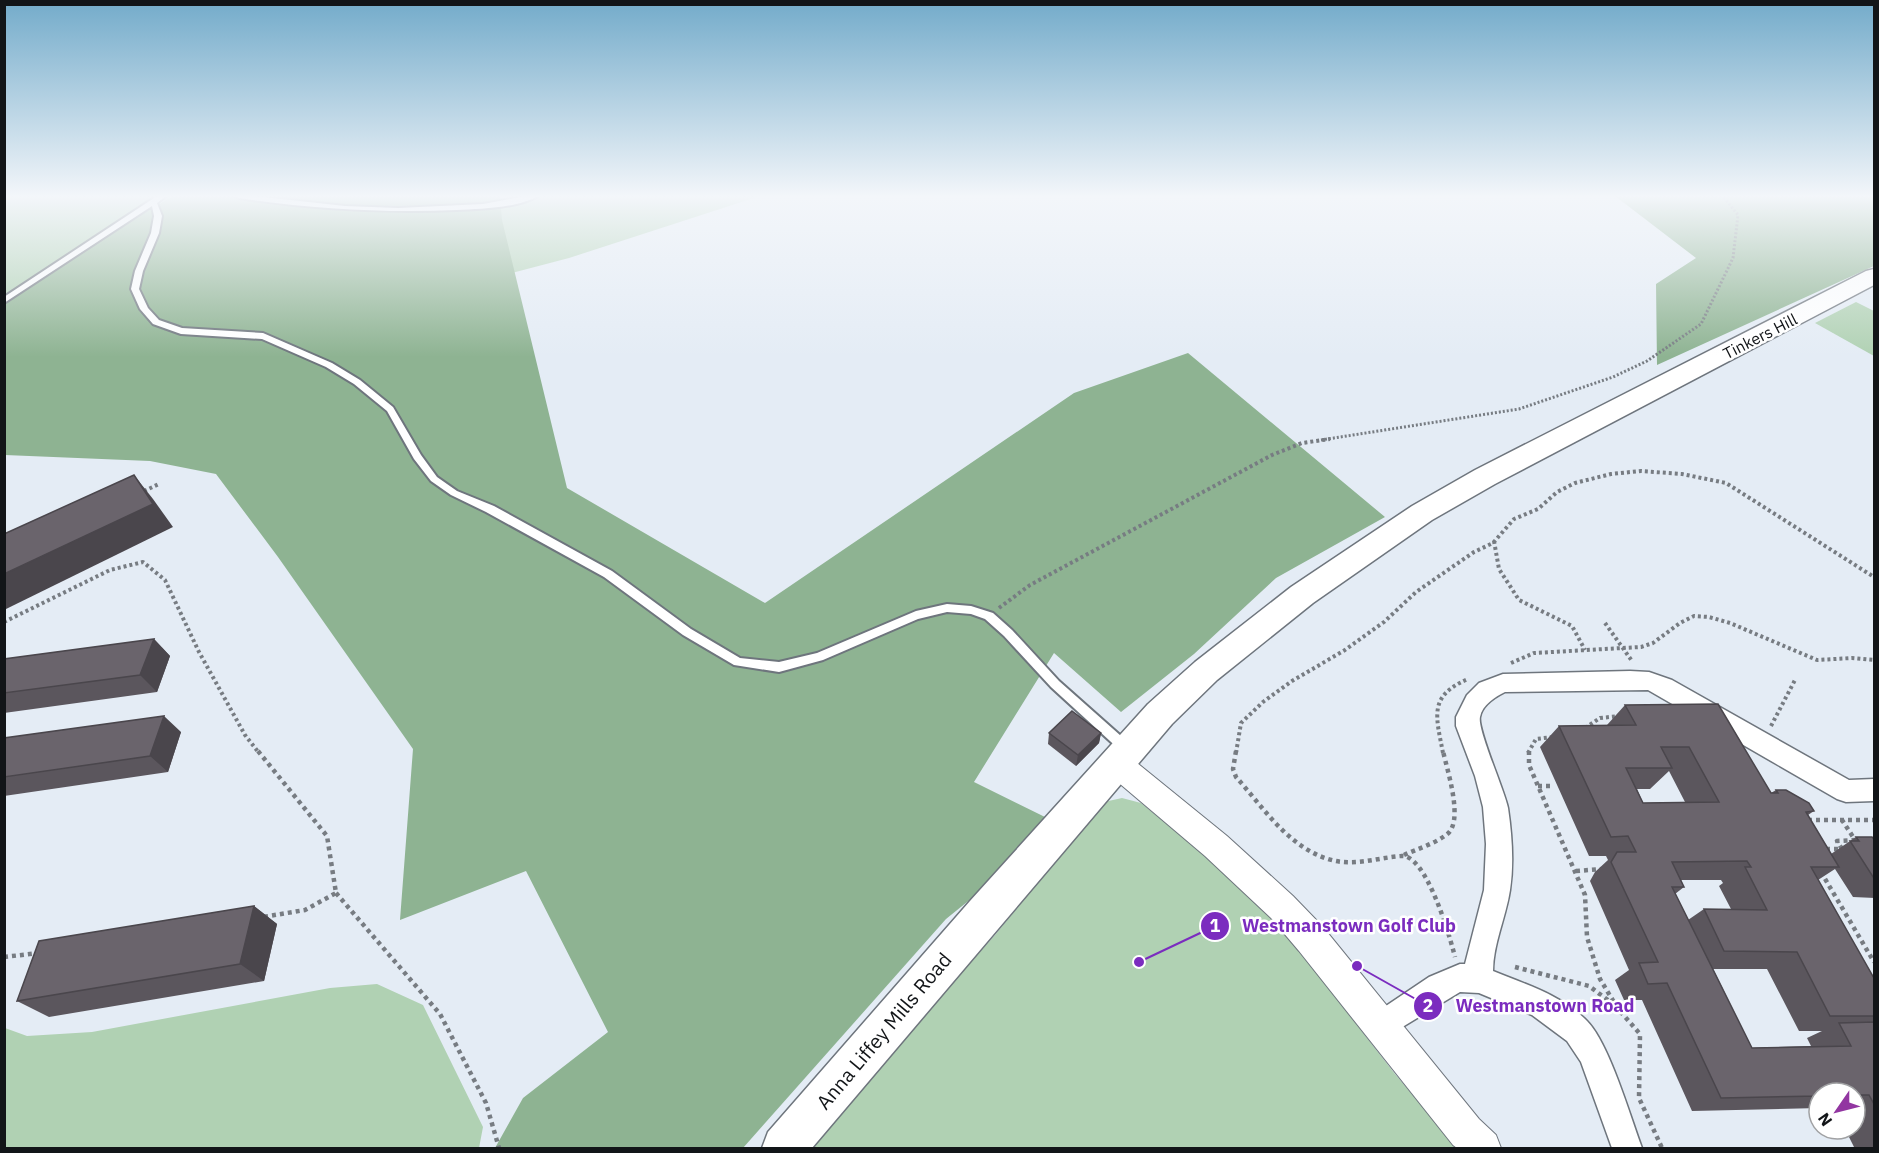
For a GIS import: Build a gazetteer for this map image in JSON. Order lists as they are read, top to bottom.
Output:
{
  "streets": {
    "main road": ["Tinkers Hill", "Anna Liffey Mills Road"]
  },
  "crossings": [
    ["Tinkers Hill", "Anna Liffey Mills Road"]
  ],
  "places": ["Westmanstown Golf Club", "Westmanstown Road"],
  "north": "bottom left"
}
